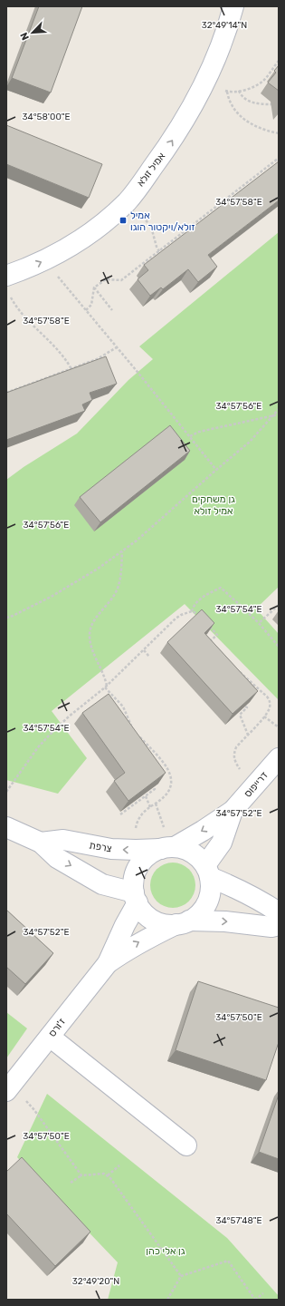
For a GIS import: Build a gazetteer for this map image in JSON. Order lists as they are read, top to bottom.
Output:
{
  "streets": {
    "street": [
      "אמיל זולא",
      "דרייפוס",
      "צרפת",
      "ז'ורס"
    ]
  },
  "crossings": [
    ["דרייפוס", "צרפת"],
    ["דרייפוס", "ז'ורס"],
    ["צרפת", "ז'ורס"]
  ],
  "one_way": ["אמיל זולא", "דרייפוס", "צרפת"],
  "parks": ["גן משחקים אמיל זולא", "גן אלי כהן"],
  "places": {
    "transit": ["אמיל זולא/ויקטור הוגו"]
  },
  "north": "bottom left",
  "coordinates": [
    "32°49'14\"N",
    "34°58'00\"E",
    "34°57'58\"E",
    "34°57'56\"E",
    "34°57'54\"E",
    "34°57'52\"E",
    "34°57'50\"E",
    "34°57'48\"E",
    "32°49'20\"N"
  ]
}
